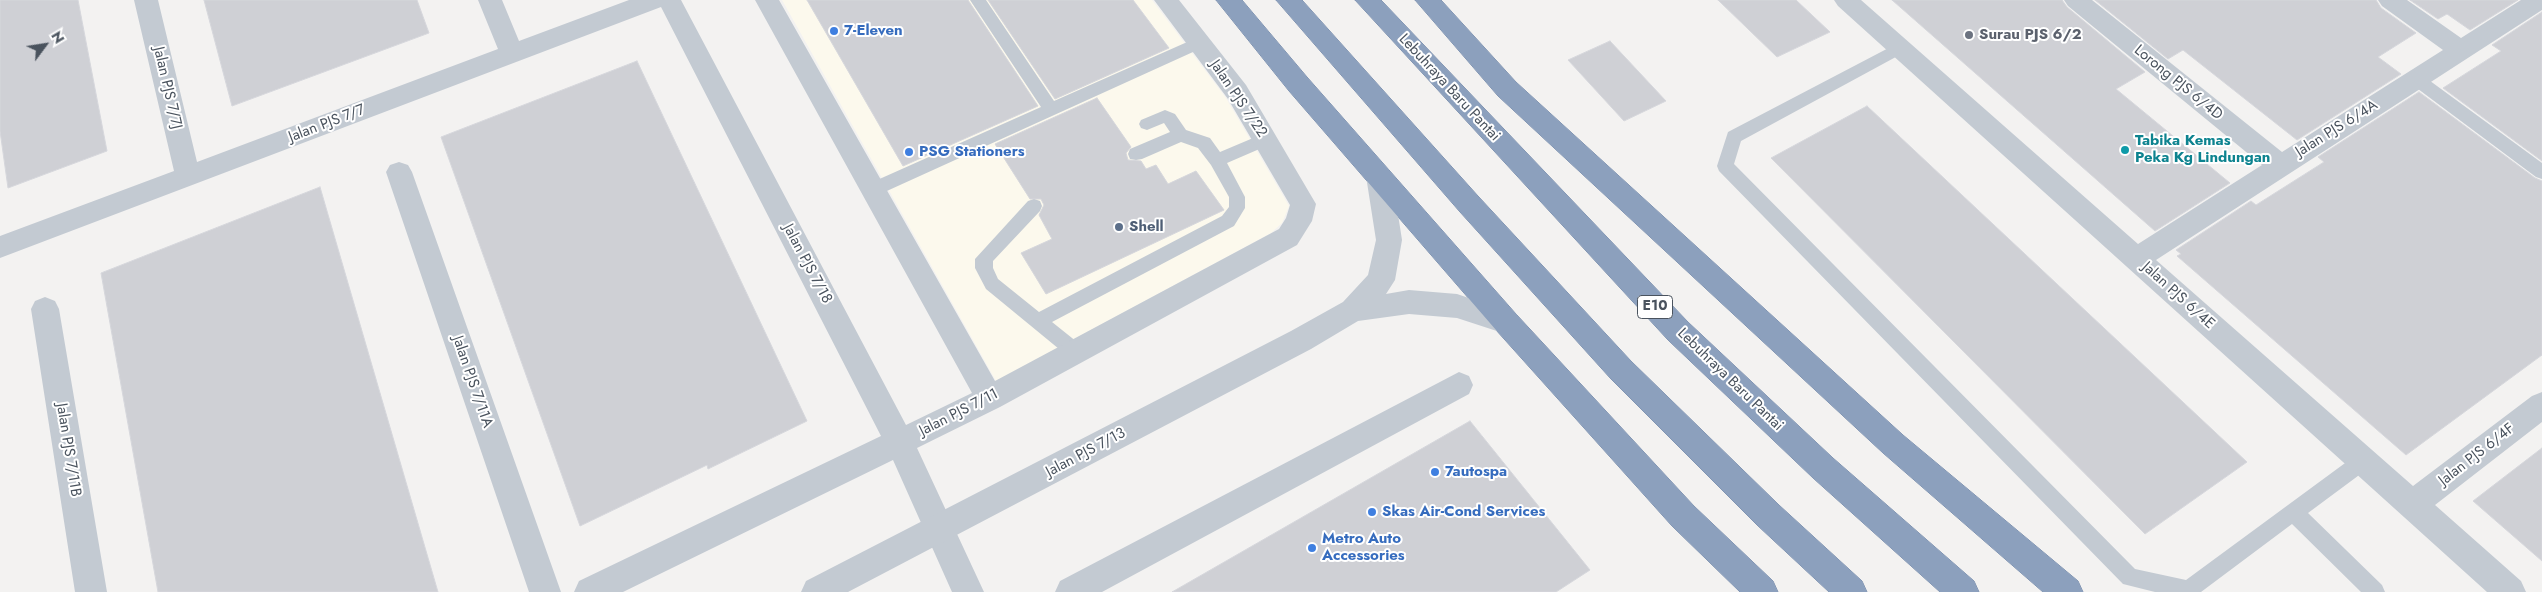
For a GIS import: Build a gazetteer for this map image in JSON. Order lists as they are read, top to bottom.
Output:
{
  "streets": {
    "highway": ["Lebuhraya Baru Pantai", "E10"],
    "street": [
      "Lorong PJS 6/4D",
      "Jalan PJS 7/7J",
      "Jalan PJS 7/22",
      "Jalan PJS 7/7",
      "Jalan PJS 6/4A",
      "Jalan PJS 7/18",
      "Jalan PJS 6/4E",
      "Jalan PJS 7/11A",
      "Jalan PJS 7/11",
      "Jalan PJS 7/11B",
      "Jalan PJS 7/13",
      "Jalan PJS 6/4F"
    ]
  },
  "crossings": [
    ["Lorong PJS 6/4D", "Jalan PJS 6/4A"],
    ["Jalan PJS 7/7J", "Jalan PJS 7/7"],
    ["Jalan PJS 7/22", "Jalan PJS 7/11"],
    ["Jalan PJS 6/4A", "Jalan PJS 6/4E"],
    ["Jalan PJS 7/18", "Jalan PJS 7/11"],
    ["Jalan PJS 7/18", "Jalan PJS 7/13"],
    ["Jalan PJS 6/4E", "Jalan PJS 6/4F"]
  ],
  "places": [
    "7-Eleven",
    "Surau PJS 6/2",
    "Tabika Kemas Peka Kg Lindungan",
    "PSG Stationers",
    "Shell",
    "7autospa",
    "Skas Air-Cond Services",
    "Metro Auto Accessories"
  ],
  "north": "top right"
}
